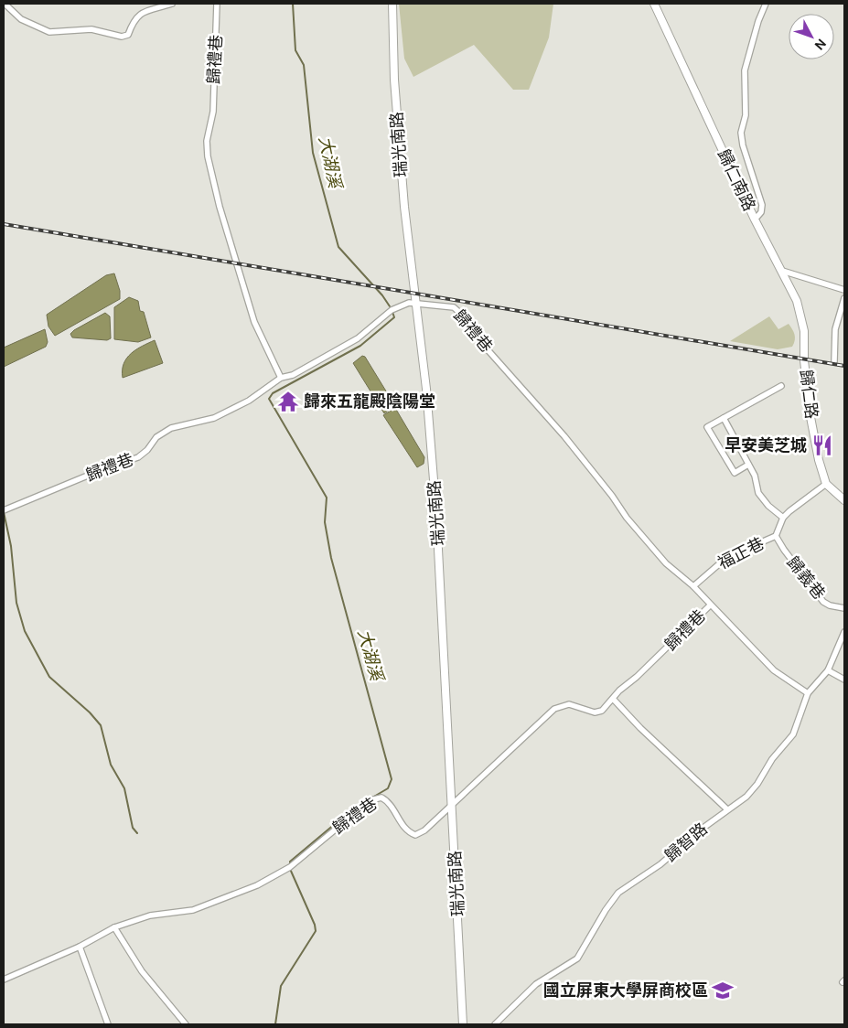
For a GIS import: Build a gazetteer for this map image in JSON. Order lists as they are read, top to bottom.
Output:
{
  "streets": {
    "street": [
      "歸禮巷",
      "瑞光南路",
      "歸仁南路",
      "歸仁路",
      "福正巷",
      "歸義巷",
      "歸智路"
    ]
  },
  "crossings": [
    ["歸禮巷", "瑞光南路"],
    ["歸禮巷", "福正巷"],
    ["歸禮巷", "歸智路"],
    ["歸仁南路", "歸仁路"],
    ["歸仁路", "福正巷"],
    ["福正巷", "歸義巷"]
  ],
  "water": ["大湖溪"],
  "places": {
    "temple": ["歸來五龍殿陰陽堂"],
    "restaurant": ["早安美芝城"],
    "school or university": ["國立屏東大學屏商校區"]
  },
  "north": "bottom right"
}
